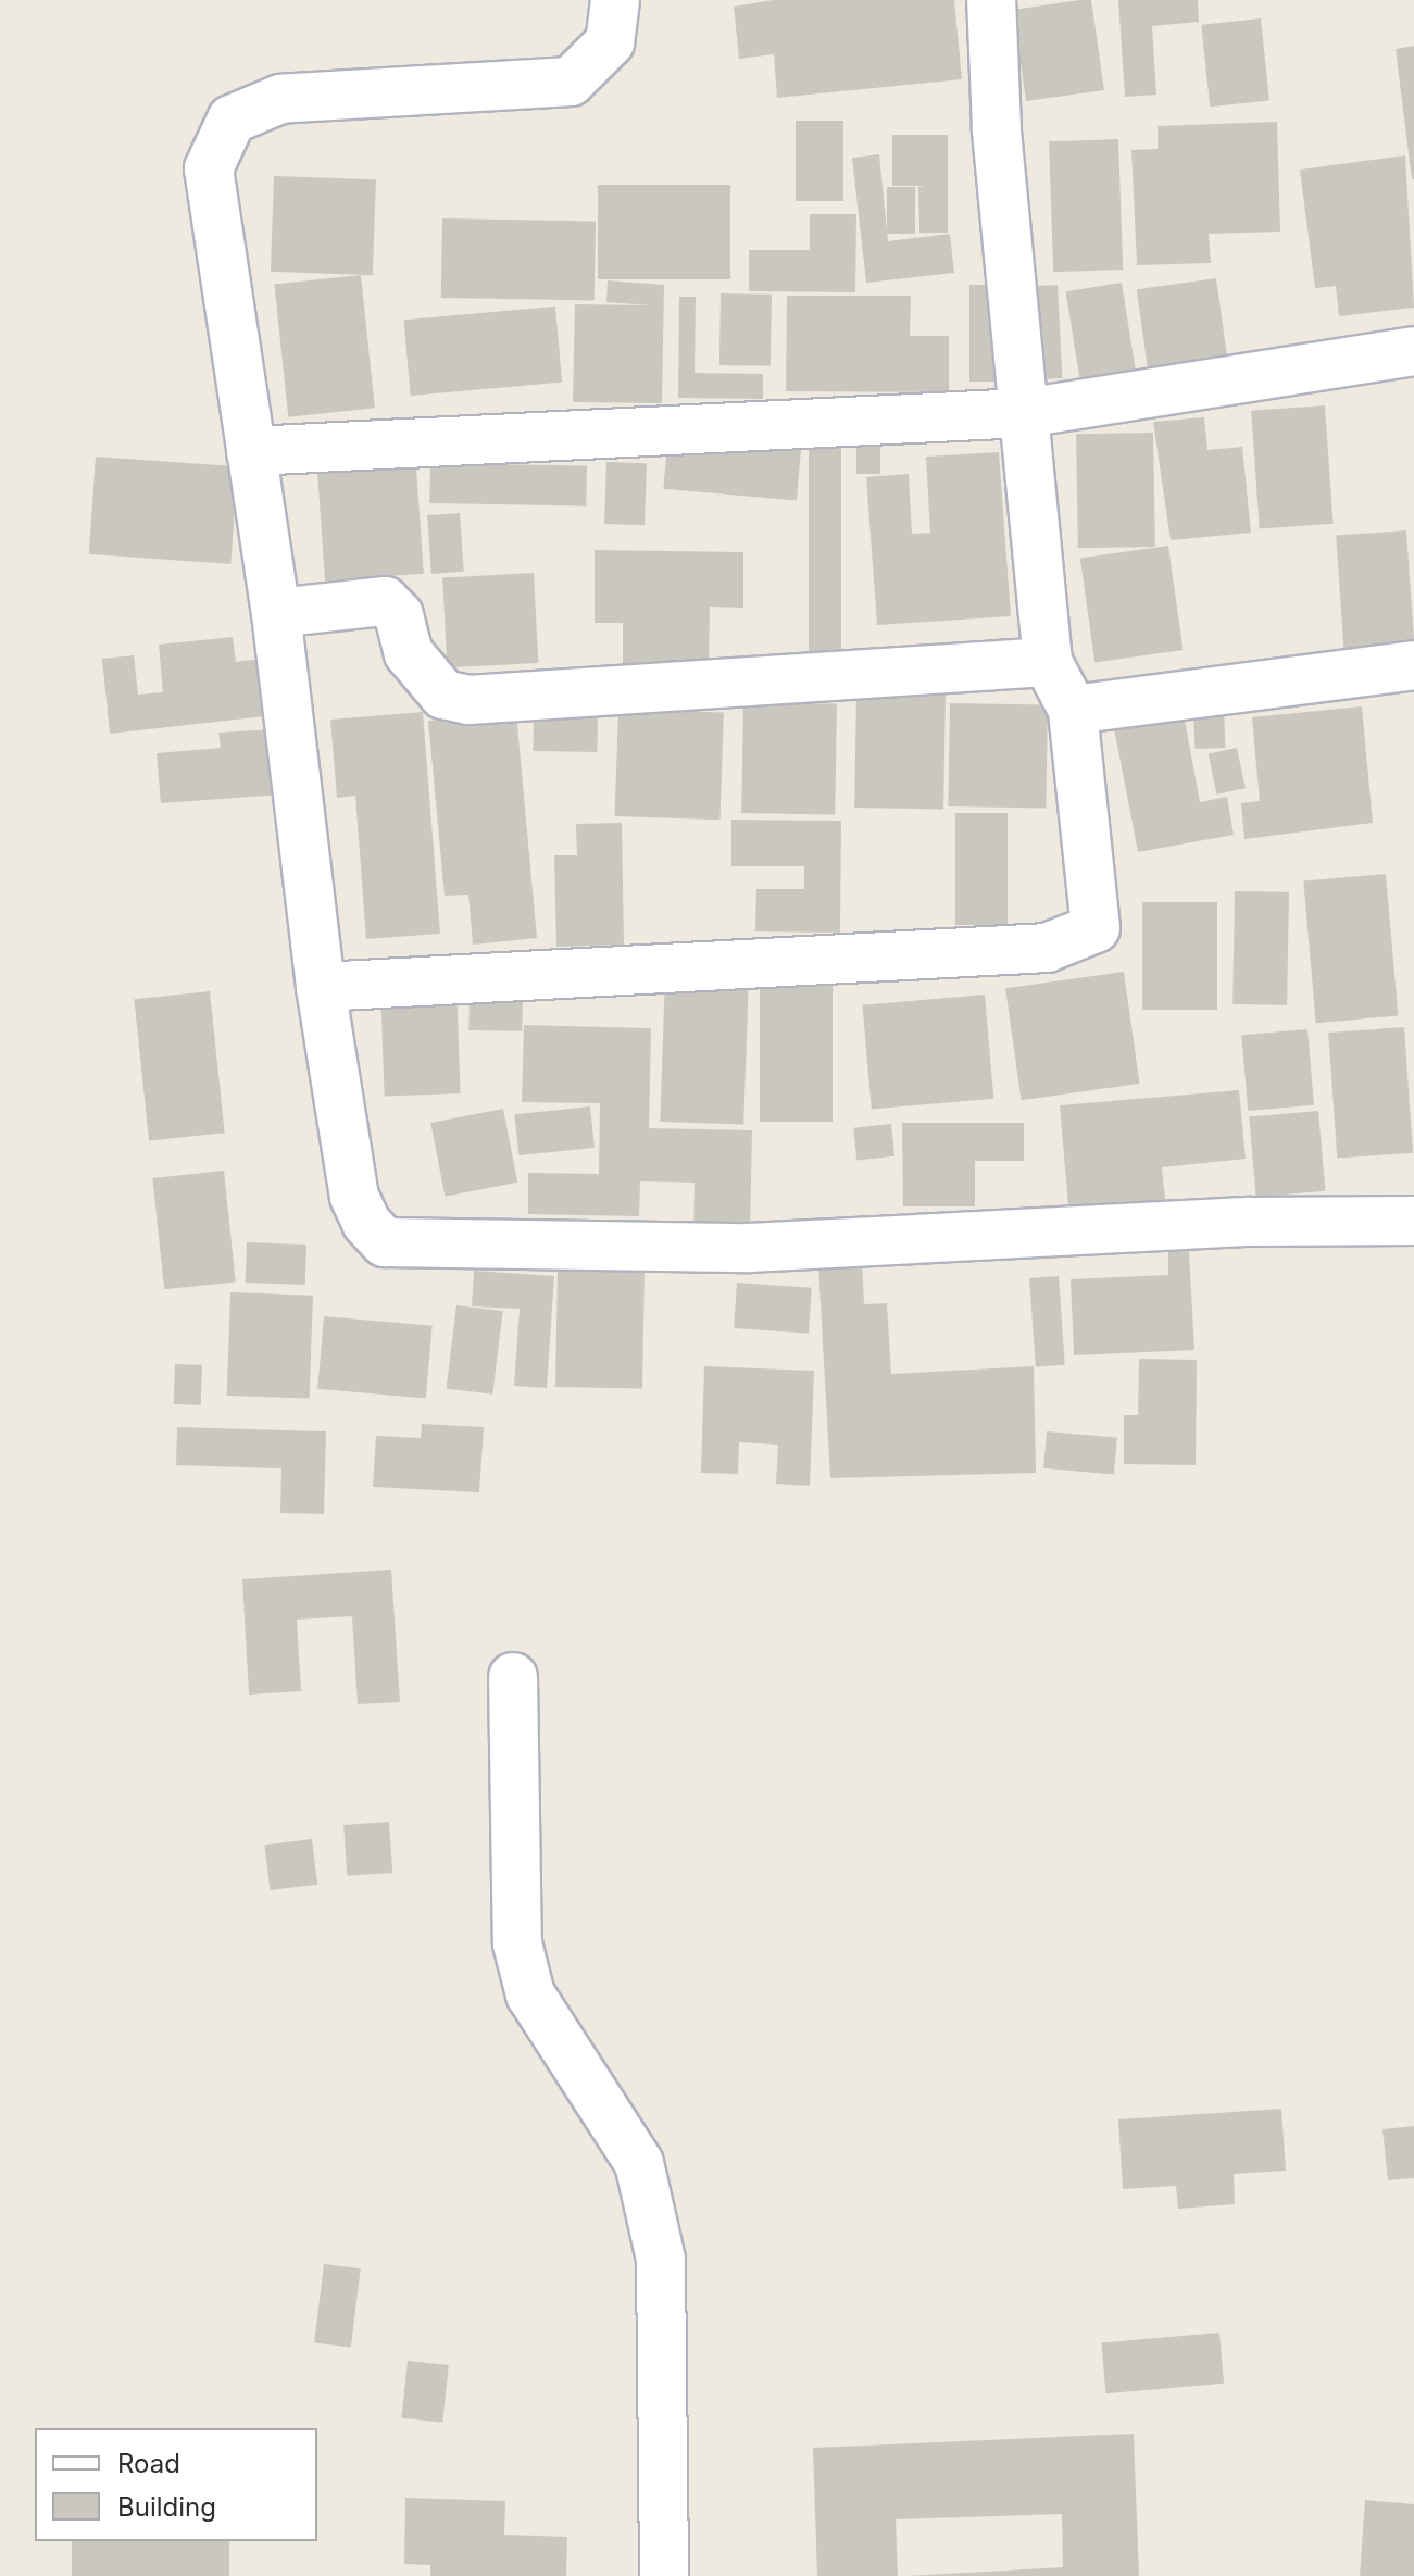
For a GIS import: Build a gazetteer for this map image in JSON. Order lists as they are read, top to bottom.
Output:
{
  "legend": ["Road", "Building"]
}
